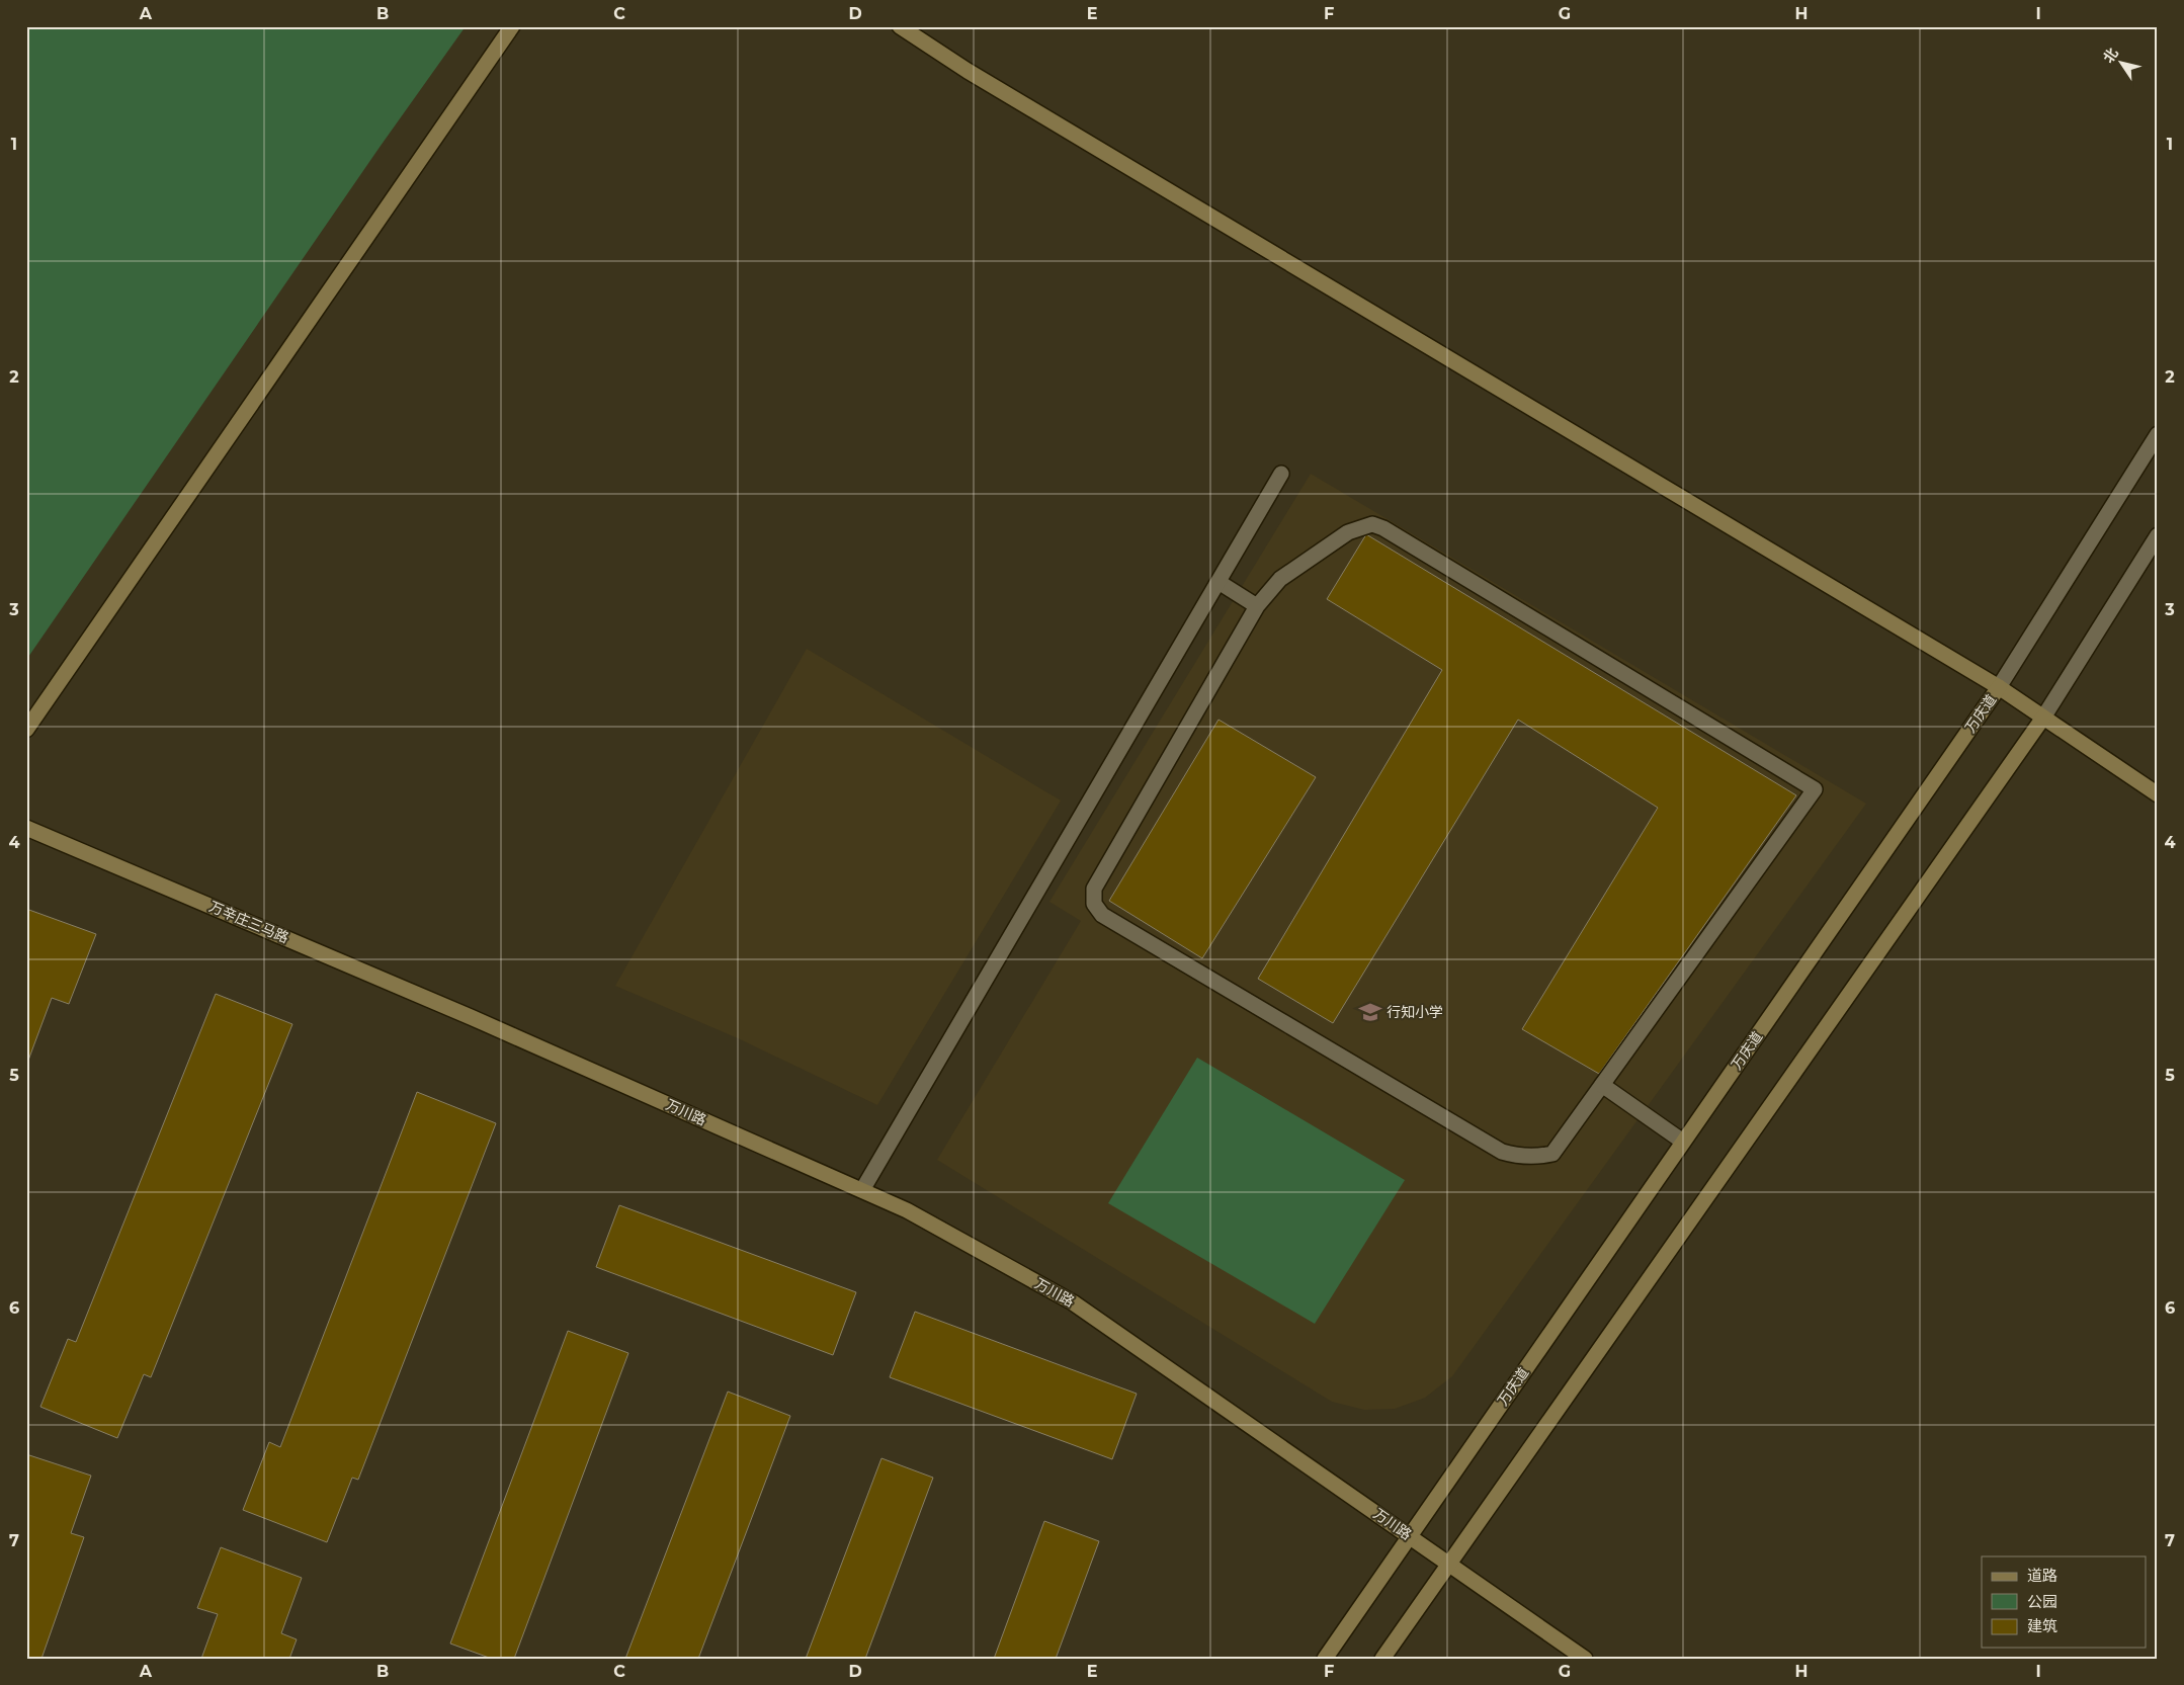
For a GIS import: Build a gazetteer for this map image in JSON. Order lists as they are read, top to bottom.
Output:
{
  "streets": {
    "street": ["万庆道", "万辛庄三马路", "万川路"]
  },
  "crossings": [
    ["万庆道", "万川路"],
    ["万辛庄三马路", "万川路"]
  ],
  "places": {
    "school or university": ["行知小学"]
  },
  "legend": ["道路", "公园", "建筑"],
  "north": "top left",
  "grid": {
    "columns": [
      "A",
      "B",
      "C",
      "D",
      "E",
      "F",
      "G",
      "H",
      "I"
    ],
    "rows": [
      "1",
      "2",
      "3",
      "4",
      "5",
      "6",
      "7"
    ]
  }
}
